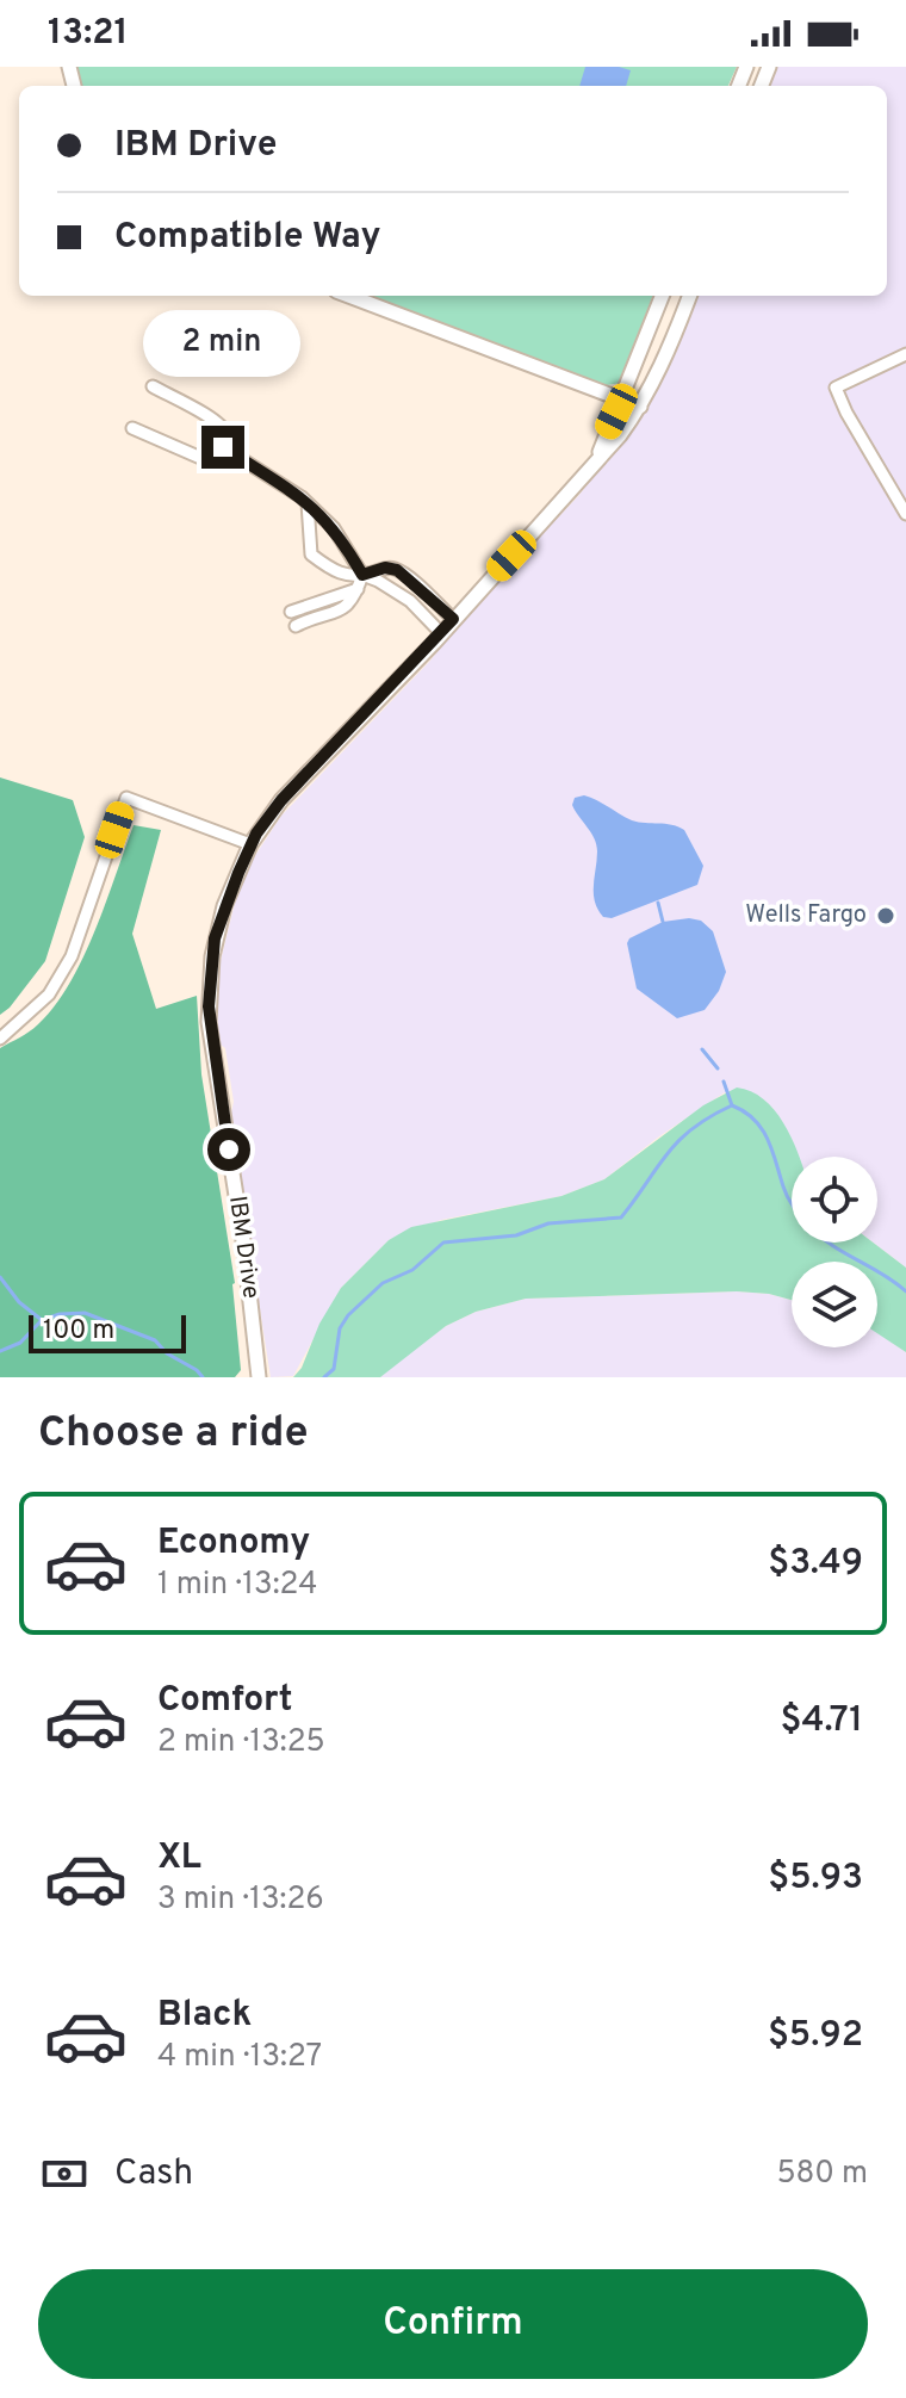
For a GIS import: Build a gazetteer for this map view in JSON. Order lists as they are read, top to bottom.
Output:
{
  "streets": {
    "street": ["IBM Drive"]
  },
  "places": ["Wells Fargo"],
  "scale_bar": "100 m",
  "page": {
    "status": "13:21",
    "banner": ["IBM Drive", "Compatible Way"],
    "bubble": "2 min",
    "scale": "100 m",
    "heading": "Choose a ride",
    "list": [
      {
        "name": "Economy",
        "note": "1 min · 13:24",
        "value": "$3.49"
      },
      {
        "name": "Comfort",
        "note": "2 min · 13:25",
        "value": "$4.71"
      },
      {
        "name": "XL",
        "note": "3 min · 13:26",
        "value": "$5.93"
      },
      {
        "name": "Black",
        "note": "4 min · 13:27",
        "value": "$5.92"
      }
    ],
    "pay": ["Cash", "580 m"],
    "buttons": "Confirm"
  }
}
